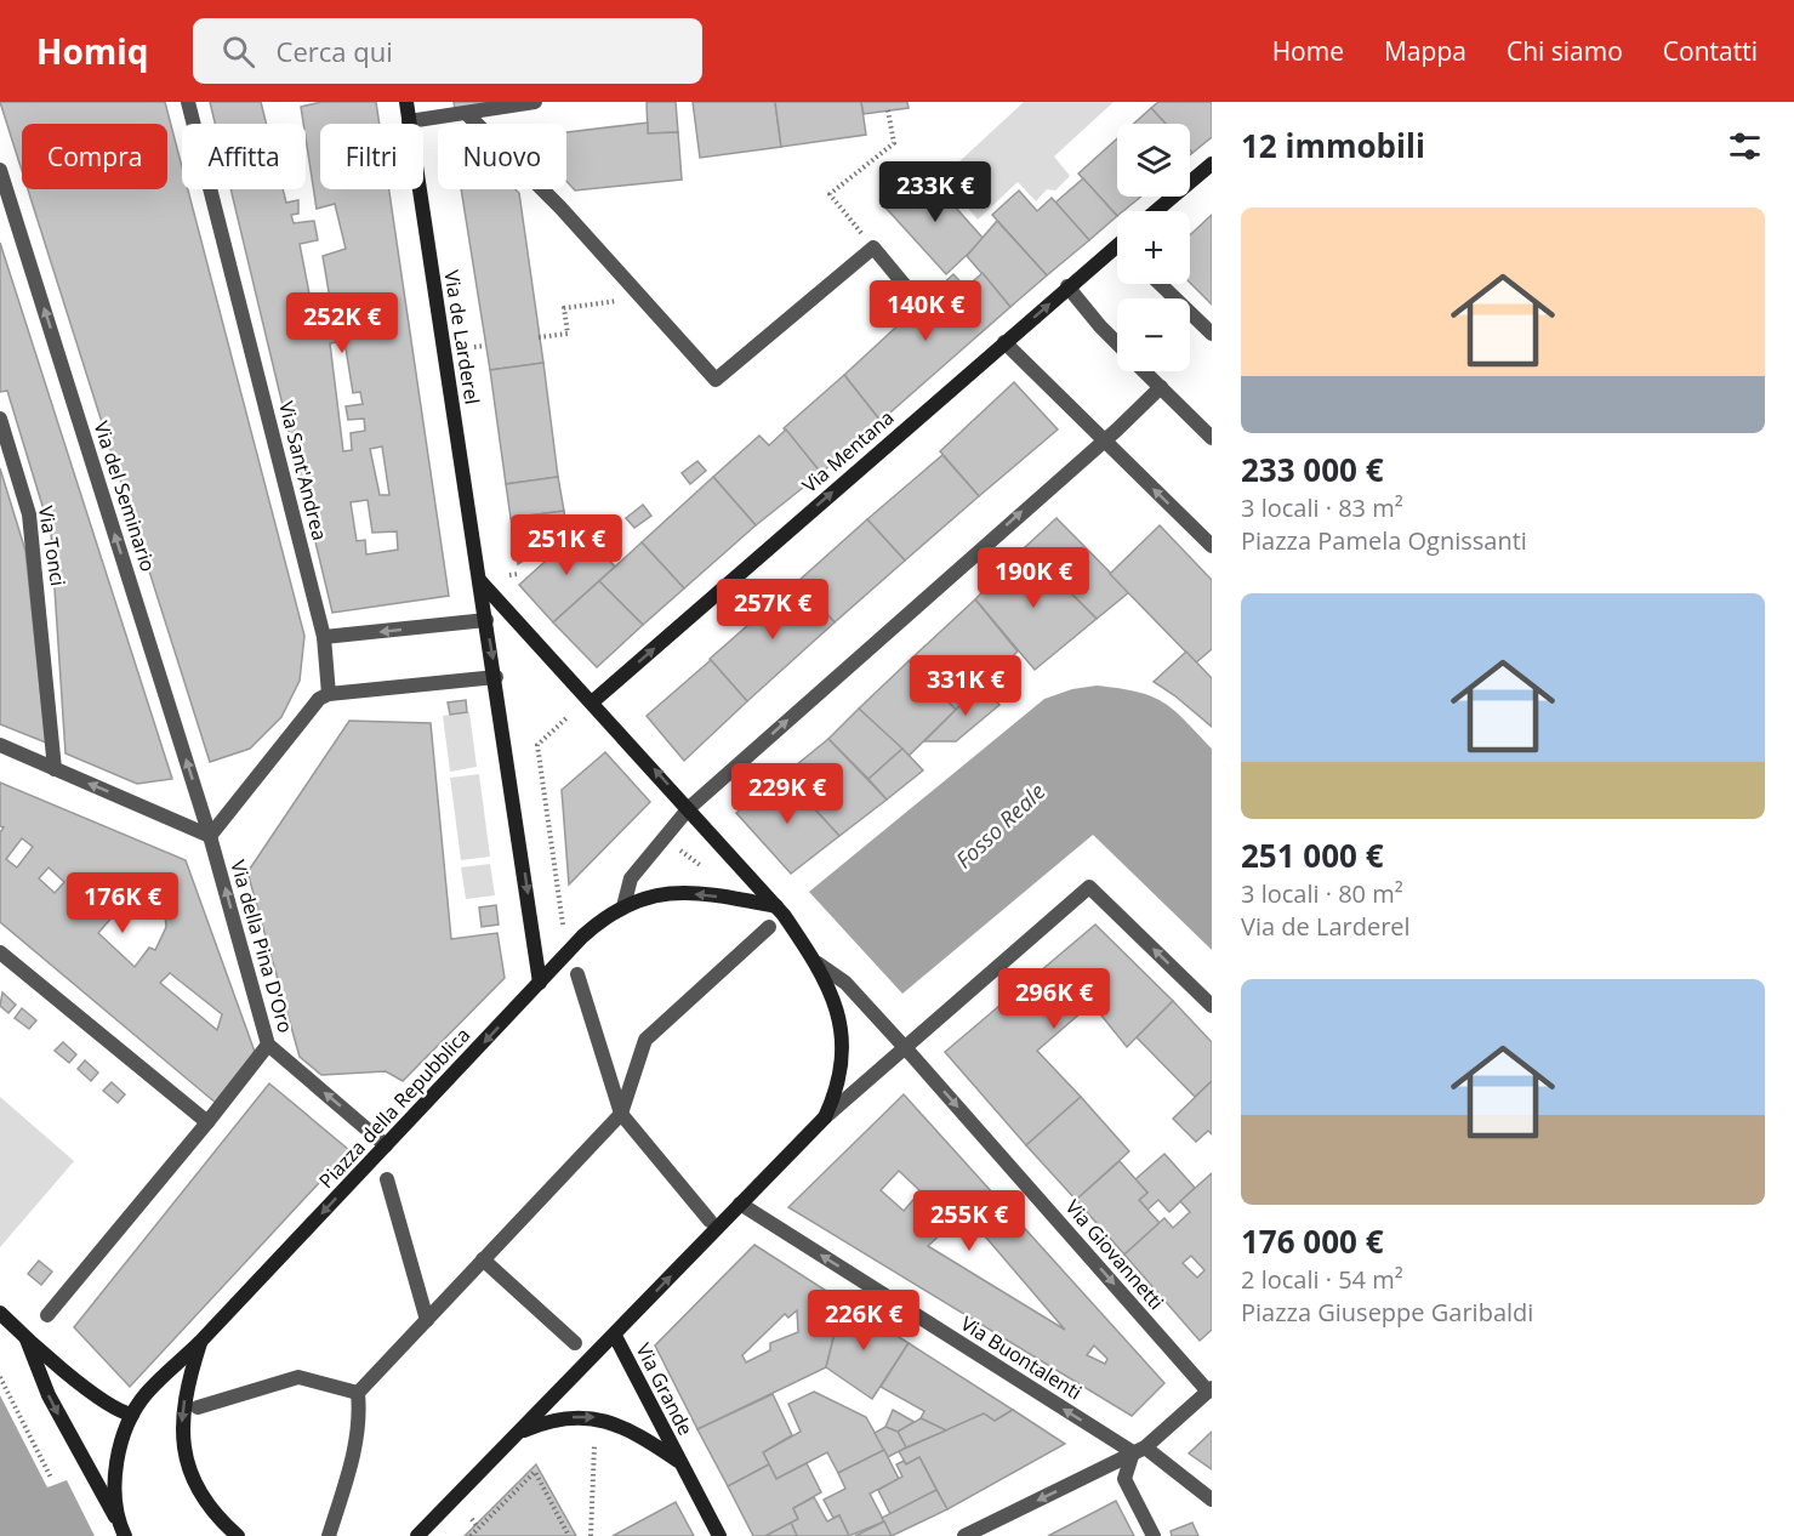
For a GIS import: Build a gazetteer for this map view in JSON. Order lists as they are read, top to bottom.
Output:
{
  "streets": {
    "main road": [
      "Via de Larderel",
      "Via Mentana",
      "Piazza della Repubblica",
      "Via Grande"
    ],
    "street": [
      "Via Sant'Andrea",
      "Via del Seminario",
      "Via Tonci",
      "Via della Pina D'Oro",
      "Via Giovannetti",
      "Via Buontalenti"
    ]
  },
  "crossings": [
    ["Via de Larderel", "Piazza della Repubblica"],
    ["Via del Seminario", "Via della Pina D'Oro"],
    ["Via della Pina D'Oro", "Piazza della Repubblica"]
  ],
  "one_way": [
    "Via de Larderel",
    "Via Mentana",
    "Via del Seminario",
    "Via della Pina D'Oro",
    "Piazza della Repubblica",
    "Via Giovannetti",
    "Via Buontalenti",
    "Via Grande"
  ],
  "water": ["Fosso Reale"],
  "page": {
    "header": "Homiq",
    "search": "Cerca qui",
    "nav": [
      "Home",
      "Mappa",
      "Chi siamo",
      "Contatti"
    ],
    "heading": "12 immobili",
    "map_buttons": ["+", "−"],
    "chip": [
      "Compra",
      "Affitta",
      "Filtri",
      "Nuovo"
    ],
    "price": [
      "233K €",
      "140K €",
      "252K €",
      "251K €",
      "190K €",
      "257K €",
      "331K €",
      "229K €",
      "176K €",
      "296K €",
      "255K €",
      "226K €"
    ],
    "list": [
      {
        "name": "233 000 €",
        "note": "3 locali · 83 m² · Piazza Pamela Ognissanti"
      },
      {
        "name": "251 000 €",
        "note": "3 locali · 80 m² · Via de Larderel"
      },
      {
        "name": "176 000 €",
        "note": "2 locali · 54 m² · Piazza Giuseppe Garibaldi"
      }
    ]
  }
}
